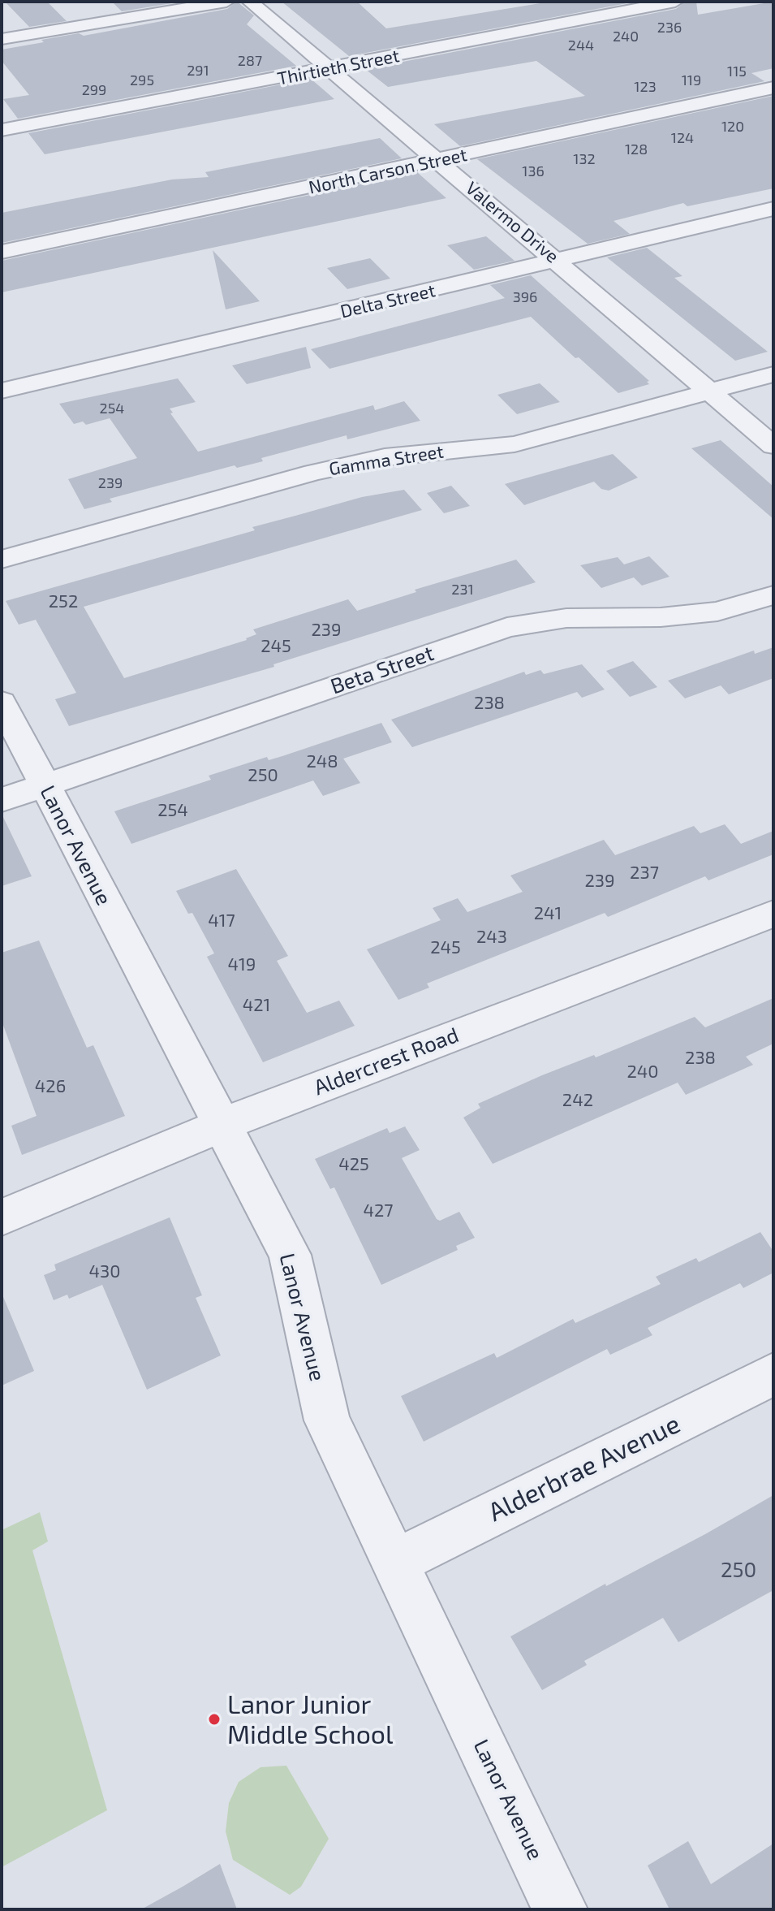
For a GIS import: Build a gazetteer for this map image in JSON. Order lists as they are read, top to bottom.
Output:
{
  "streets": {
    "street": [
      "Thirtieth Street",
      "North Carson Street",
      "Valermo Drive",
      "Delta Street",
      "Gamma Street",
      "Beta Street",
      "Lanor Avenue",
      "Aldercrest Road",
      "Alderbrae Avenue"
    ]
  },
  "crossings": [
    ["Thirtieth Street", "Valermo Drive"],
    ["North Carson Street", "Valermo Drive"],
    ["Valermo Drive", "Delta Street"],
    ["Valermo Drive", "Gamma Street"],
    ["Beta Street", "Lanor Avenue"],
    ["Lanor Avenue", "Aldercrest Road"],
    ["Lanor Avenue", "Alderbrae Avenue"]
  ],
  "places": ["Lanor Junior Middle School"],
  "house_numbers": [
    "236",
    "240",
    "244",
    "287",
    "291",
    "115",
    "295",
    "119",
    "123",
    "299",
    "120",
    "124",
    "128",
    "132",
    "136",
    "396",
    "254",
    "239",
    "231",
    "252",
    "239",
    "245",
    "238",
    "248",
    "250",
    "254",
    "237",
    "239",
    "241",
    "417",
    "243",
    "245",
    "419",
    "421",
    "238",
    "240",
    "426",
    "242",
    "425",
    "427",
    "430",
    "250"
  ]
}
